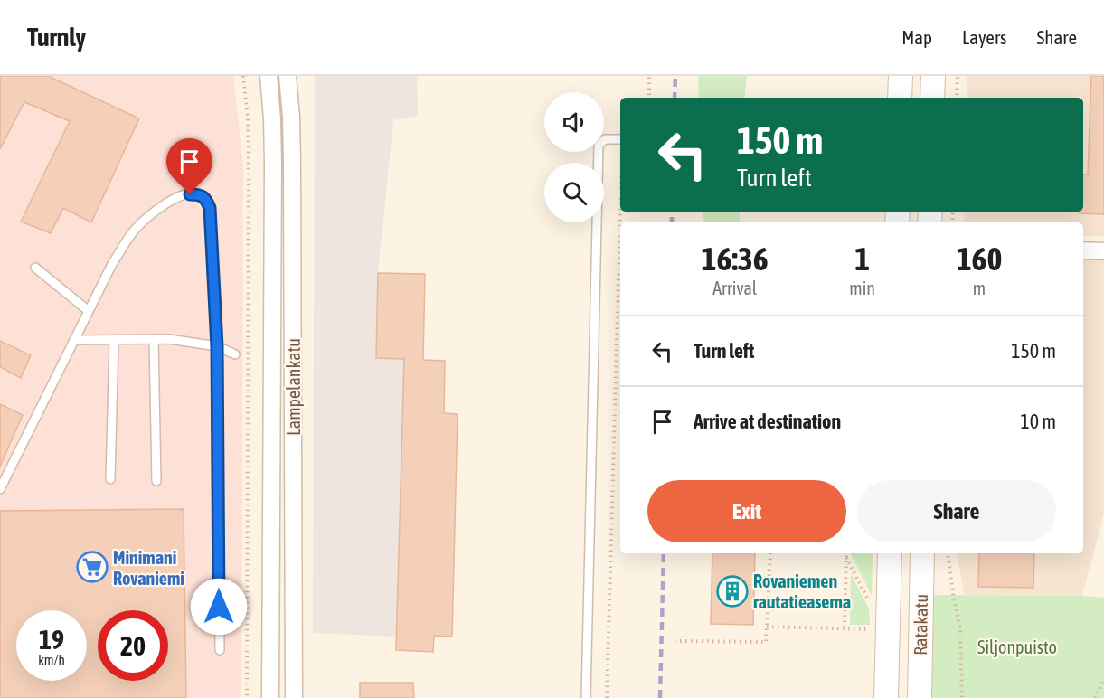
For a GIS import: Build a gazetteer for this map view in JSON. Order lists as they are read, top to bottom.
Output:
{
  "streets": {
    "main road": ["Ratakatu"],
    "street": ["Lampelankatu"]
  },
  "parks": ["Siljonpuisto"],
  "places": {
    "supermarket": ["Minimani Rovaniemi"],
    "building": ["Rovaniemen rautatieasema"]
  },
  "page": {
    "header": "Turnly",
    "nav": ["Map", "Layers", "Share"],
    "turn": ["150 m", "Turn left"],
    "eta": [
      "16:36",
      "Arrival",
      "1",
      "min",
      "160",
      "m"
    ],
    "list": [
      {
        "name": "Turn left",
        "value": "150 m"
      },
      {
        "name": "Arrive at destination",
        "value": "10 m"
      }
    ],
    "buttons": ["Exit", "Share"],
    "speed": "19 km/h",
    "limit": "20"
  }
}
